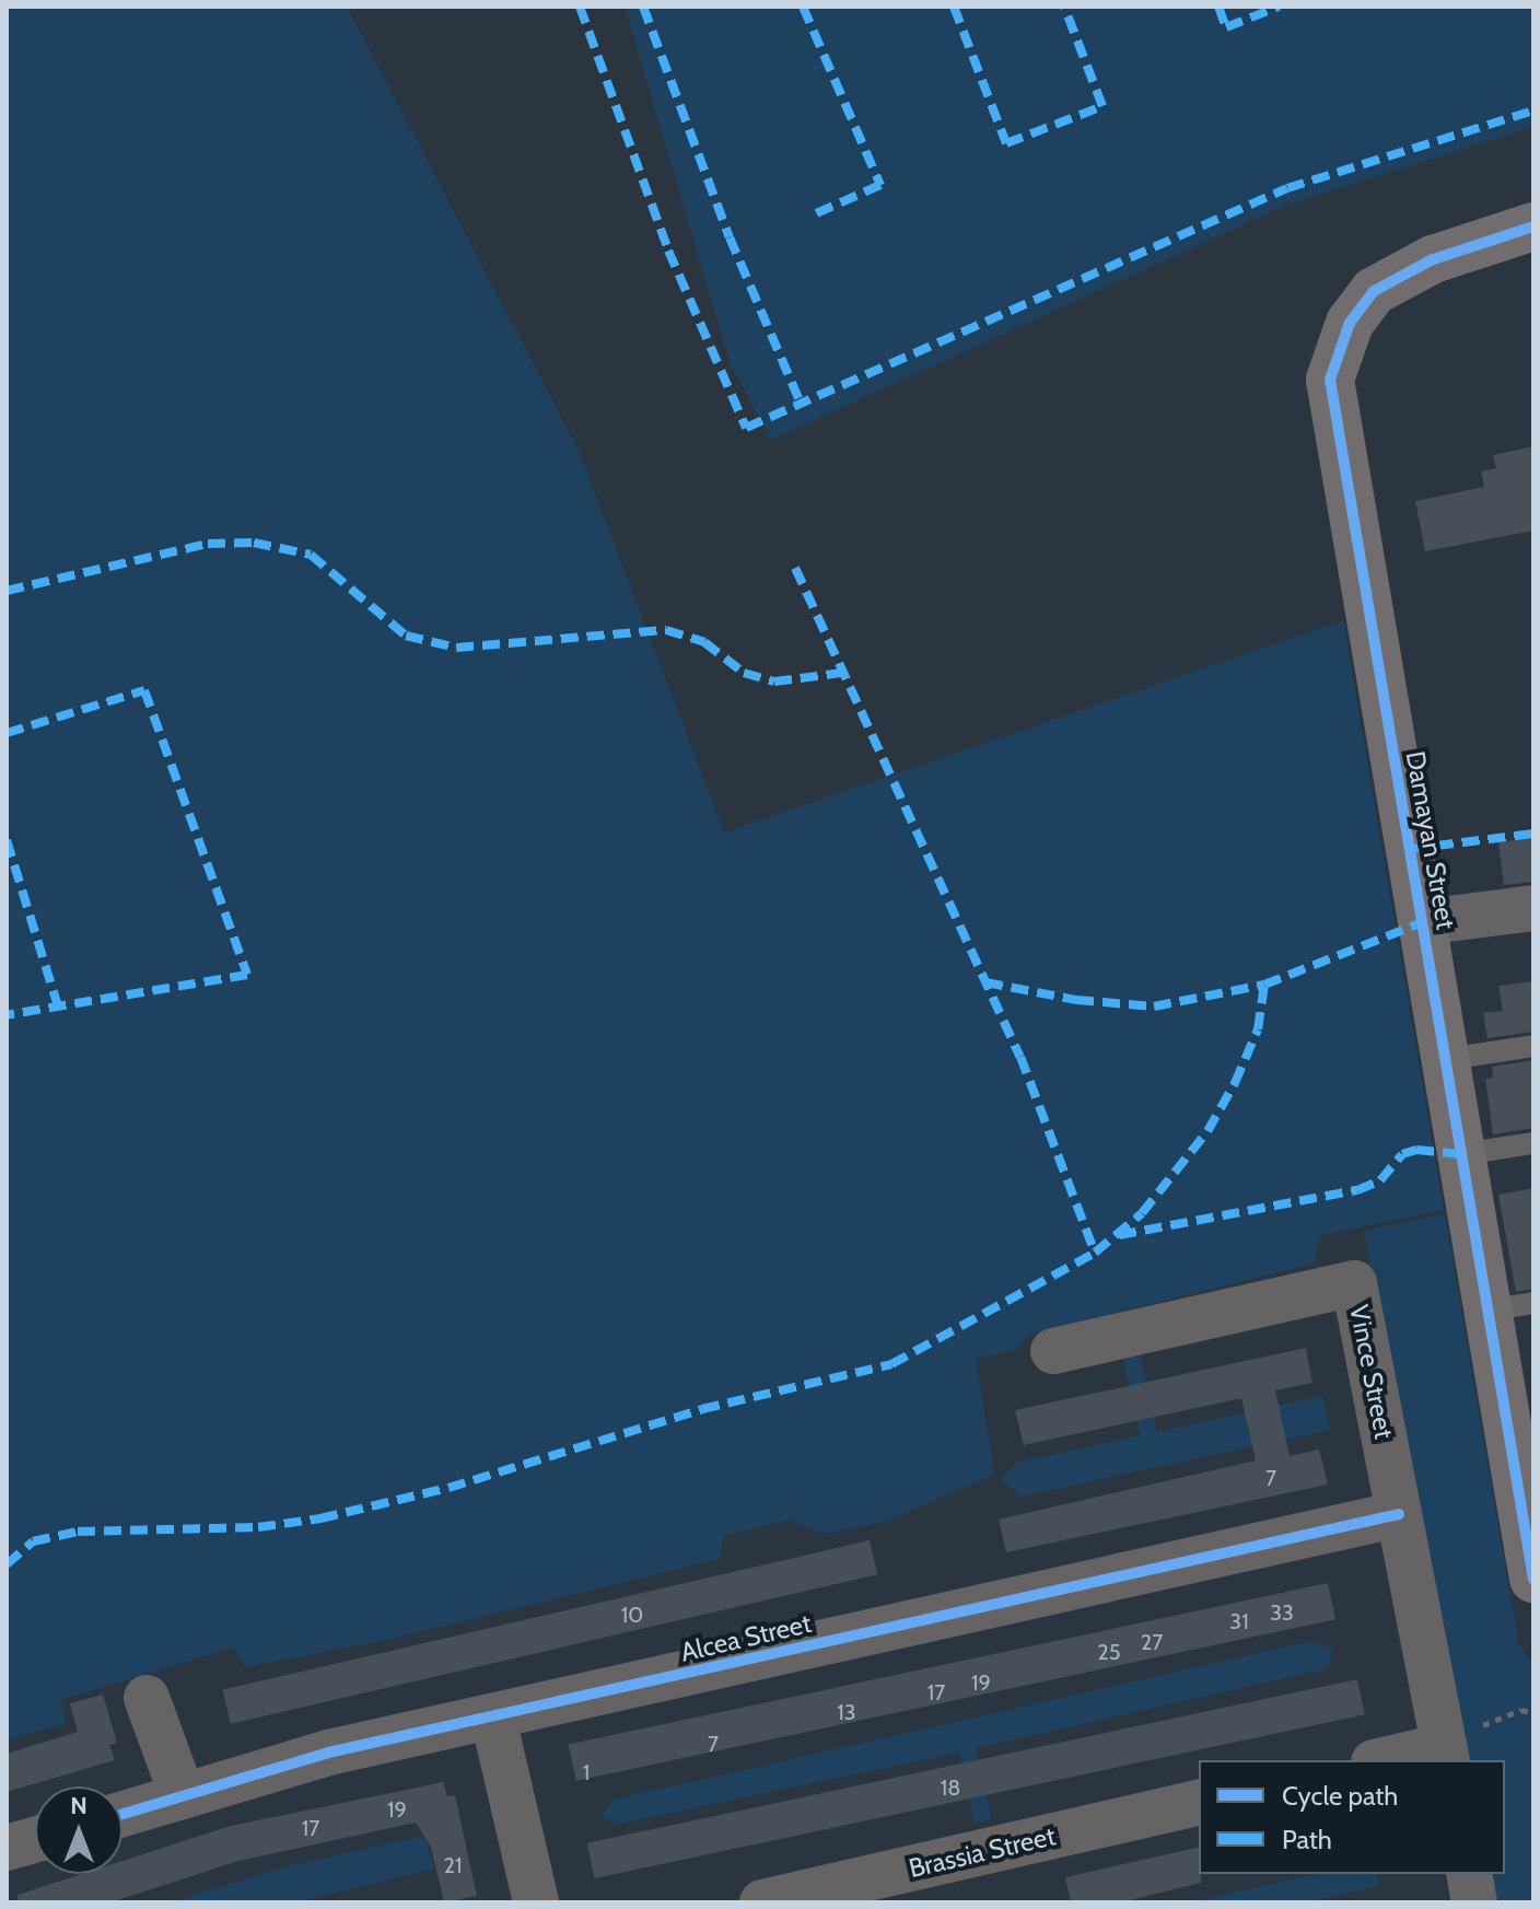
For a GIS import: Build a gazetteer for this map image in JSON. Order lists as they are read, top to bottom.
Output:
{
  "streets": {
    "street": [
      "Damayan Street",
      "Vince Street",
      "Alcea Street",
      "Brassia Street"
    ]
  },
  "crossings": [
    ["Vince Street", "Alcea Street"]
  ],
  "house_numbers": [
    "7",
    "33",
    "10",
    "31",
    "27",
    "25",
    "19",
    "17",
    "13",
    "7",
    "1",
    "18",
    "19",
    "17",
    "21"
  ],
  "legend": ["Cycle path", "Path"],
  "north": "top"
}
